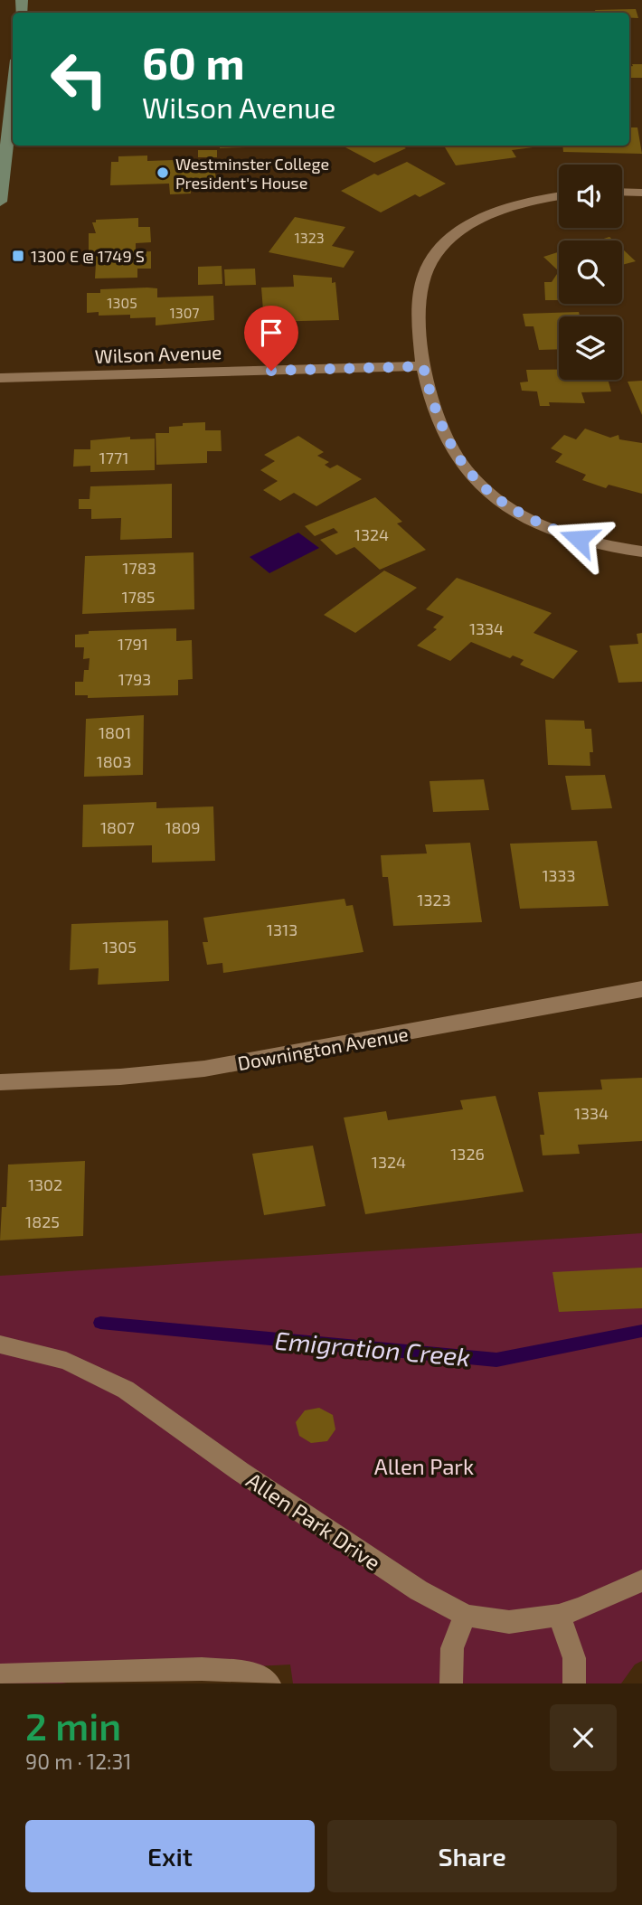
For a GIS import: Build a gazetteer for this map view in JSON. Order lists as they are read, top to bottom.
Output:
{
  "streets": {
    "street": ["Wilson Avenue", "Downington Avenue"],
    "lane": ["Allen Park Drive"]
  },
  "water": ["Emigration Creek"],
  "parks": ["Allen Park"],
  "places": {
    "other": ["Westminster College President's House"],
    "transit": ["1300 E @ 1749 S"]
  },
  "house_numbers": [
    "1323",
    "1305",
    "1307",
    "1771",
    "1324",
    "1783",
    "1785",
    "1334",
    "1791",
    "1793",
    "1801",
    "1803",
    "1807",
    "1809",
    "1333",
    "1323",
    "1313",
    "1305",
    "1334",
    "1326",
    "1324",
    "1302",
    "1825"
  ],
  "page": {
    "turn": ["60 m", "Wilson Avenue"],
    "heading": ["2 min", "90 m · 12:31"],
    "buttons": ["Exit", "Share"]
  }
}
